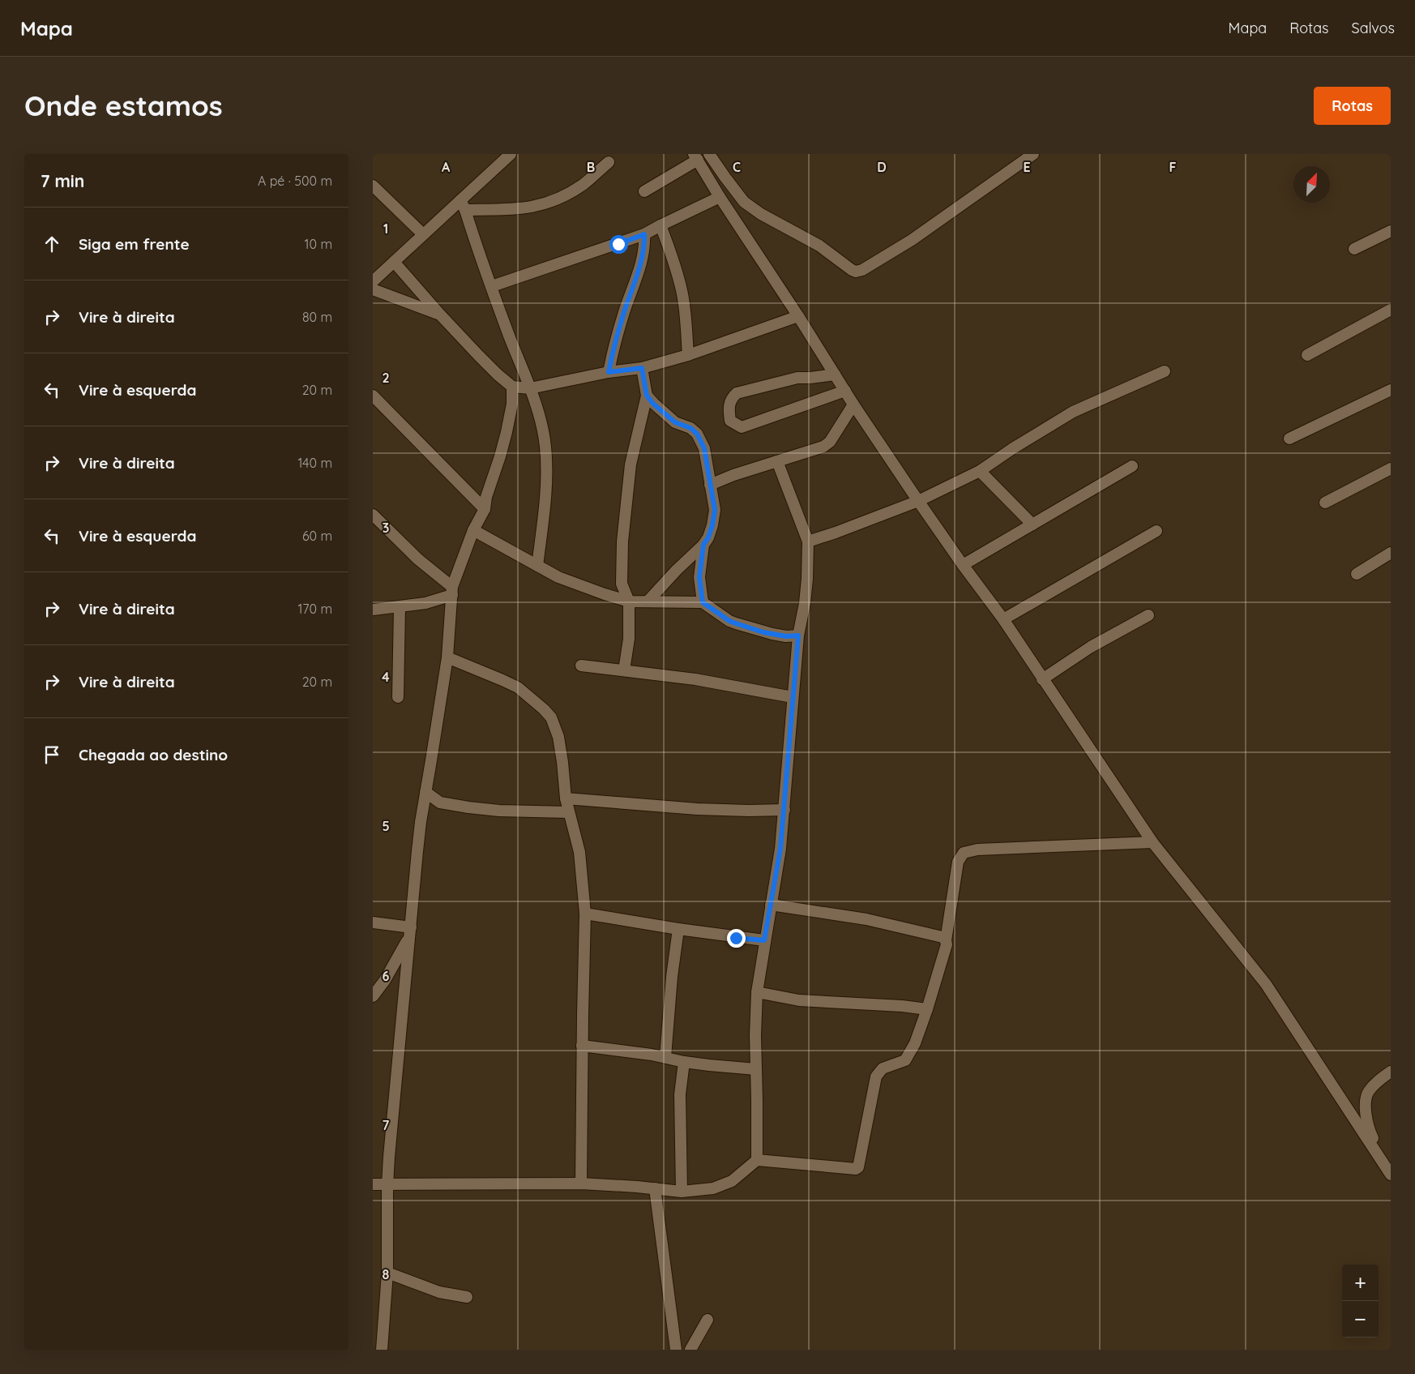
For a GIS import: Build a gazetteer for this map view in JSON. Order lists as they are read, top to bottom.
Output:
{
  "north": "top right",
  "page": {
    "header": "Mapa",
    "nav": ["Mapa", "Rotas", "Salvos"],
    "buttons": "Rotas",
    "title": "Onde estamos",
    "heading": ["7 min", "A pé · 500 m"],
    "list": [
      ["Siga em frente", "10 m"],
      ["Vire à direita", "80 m"],
      ["Vire à esquerda", "20 m"],
      ["Vire à direita", "140 m"],
      ["Vire à esquerda", "60 m"],
      ["Vire à direita", "170 m"],
      ["Vire à direita", "20 m"],
      "Chegada ao destino"
    ],
    "map_buttons": ["+", "−"]
  },
  "grid": {
    "columns": [
      "A",
      "B",
      "C",
      "D",
      "E",
      "F"
    ],
    "rows": [
      "1",
      "2",
      "3",
      "4",
      "5",
      "6",
      "7",
      "8"
    ]
  }
}
